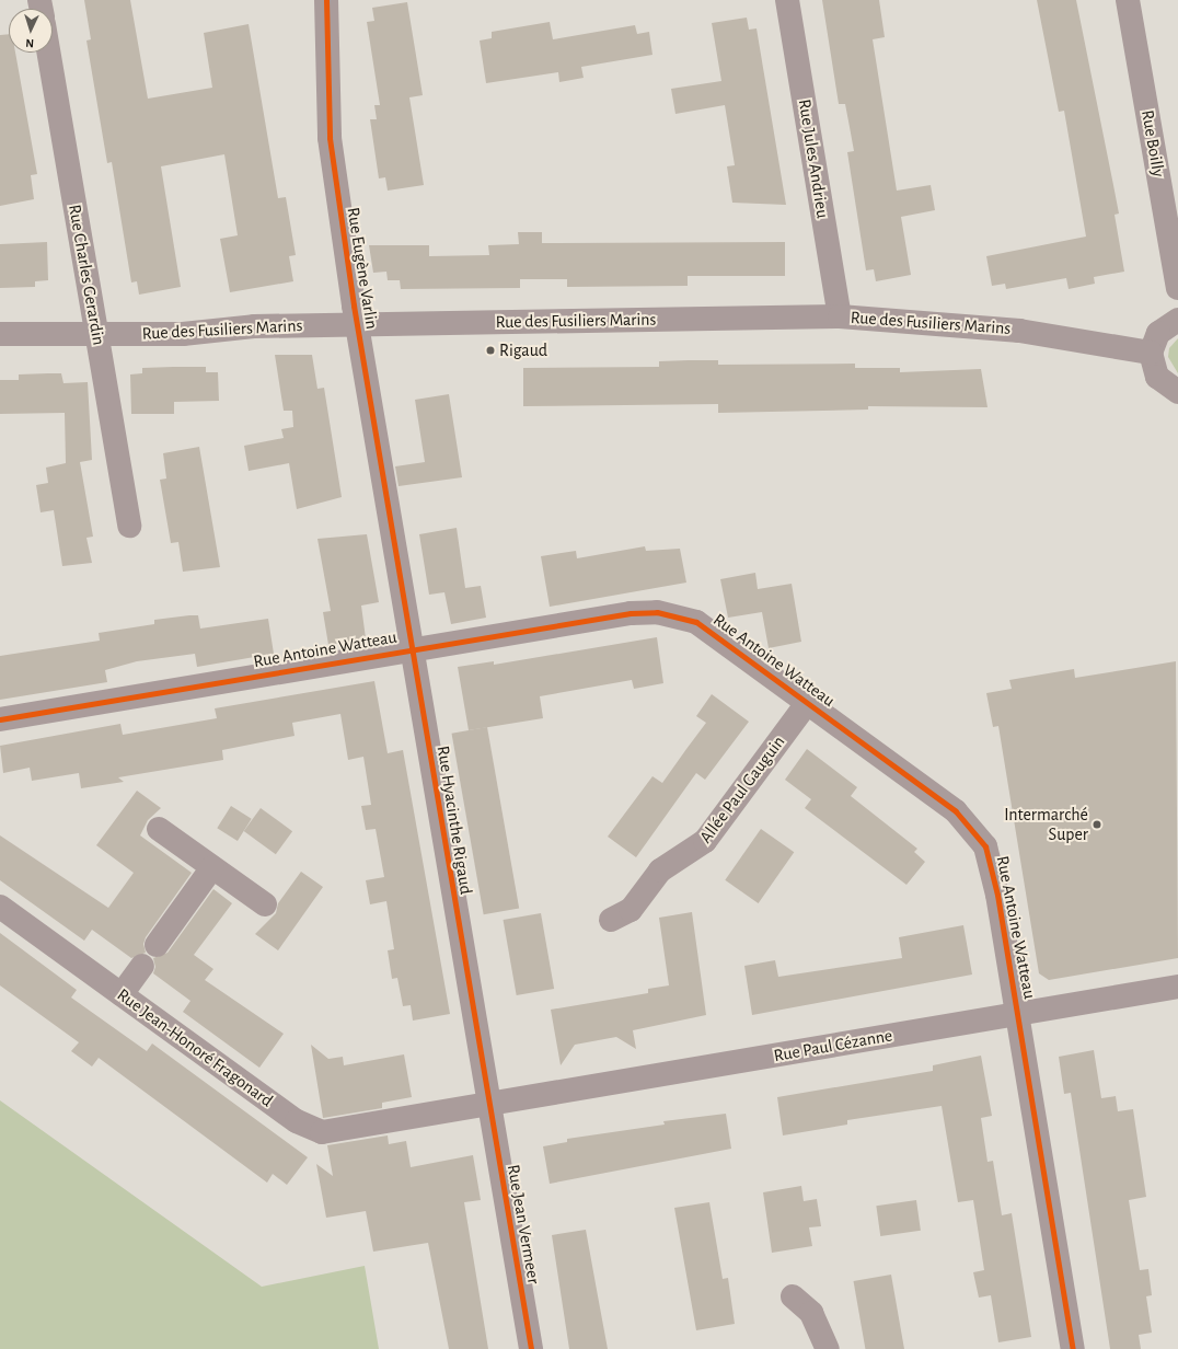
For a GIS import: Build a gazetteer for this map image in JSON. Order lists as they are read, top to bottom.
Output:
{
  "streets": {
    "street": [
      "Rue Boilly",
      "Rue Jules Andrieu",
      "Rue Eugène Varlin",
      "Rue Charles Gerardin",
      "Rue des Fusiliers Marins",
      "Rue Antoine Watteau",
      "Allée Paul Gauguin",
      "Rue Hyacinthe Rigaud",
      "Rue Paul Cézanne",
      "Rue Jean-Honoré Fragonard",
      "Rue Jean Vermeer"
    ]
  },
  "crossings": [
    ["Rue Jules Andrieu", "Rue des Fusiliers Marins"],
    ["Rue Eugène Varlin", "Rue des Fusiliers Marins"],
    ["Rue Eugène Varlin", "Rue Hyacinthe Rigaud"],
    ["Rue Charles Gerardin", "Rue des Fusiliers Marins"],
    ["Rue Antoine Watteau", "Allée Paul Gauguin"],
    ["Rue Antoine Watteau", "Rue Hyacinthe Rigaud"],
    ["Rue Antoine Watteau", "Rue Paul Cézanne"],
    ["Rue Hyacinthe Rigaud", "Rue Paul Cézanne"],
    ["Rue Hyacinthe Rigaud", "Rue Jean-Honoré Fragonard"],
    ["Rue Hyacinthe Rigaud", "Rue Jean Vermeer"],
    ["Rue Paul Cézanne", "Rue Jean-Honoré Fragonard"],
    ["Rue Paul Cézanne", "Rue Jean Vermeer"],
    ["Rue Jean-Honoré Fragonard", "Rue Jean Vermeer"]
  ],
  "places": ["Rigaud", "Intermarché Super"],
  "north": "bottom"
}
